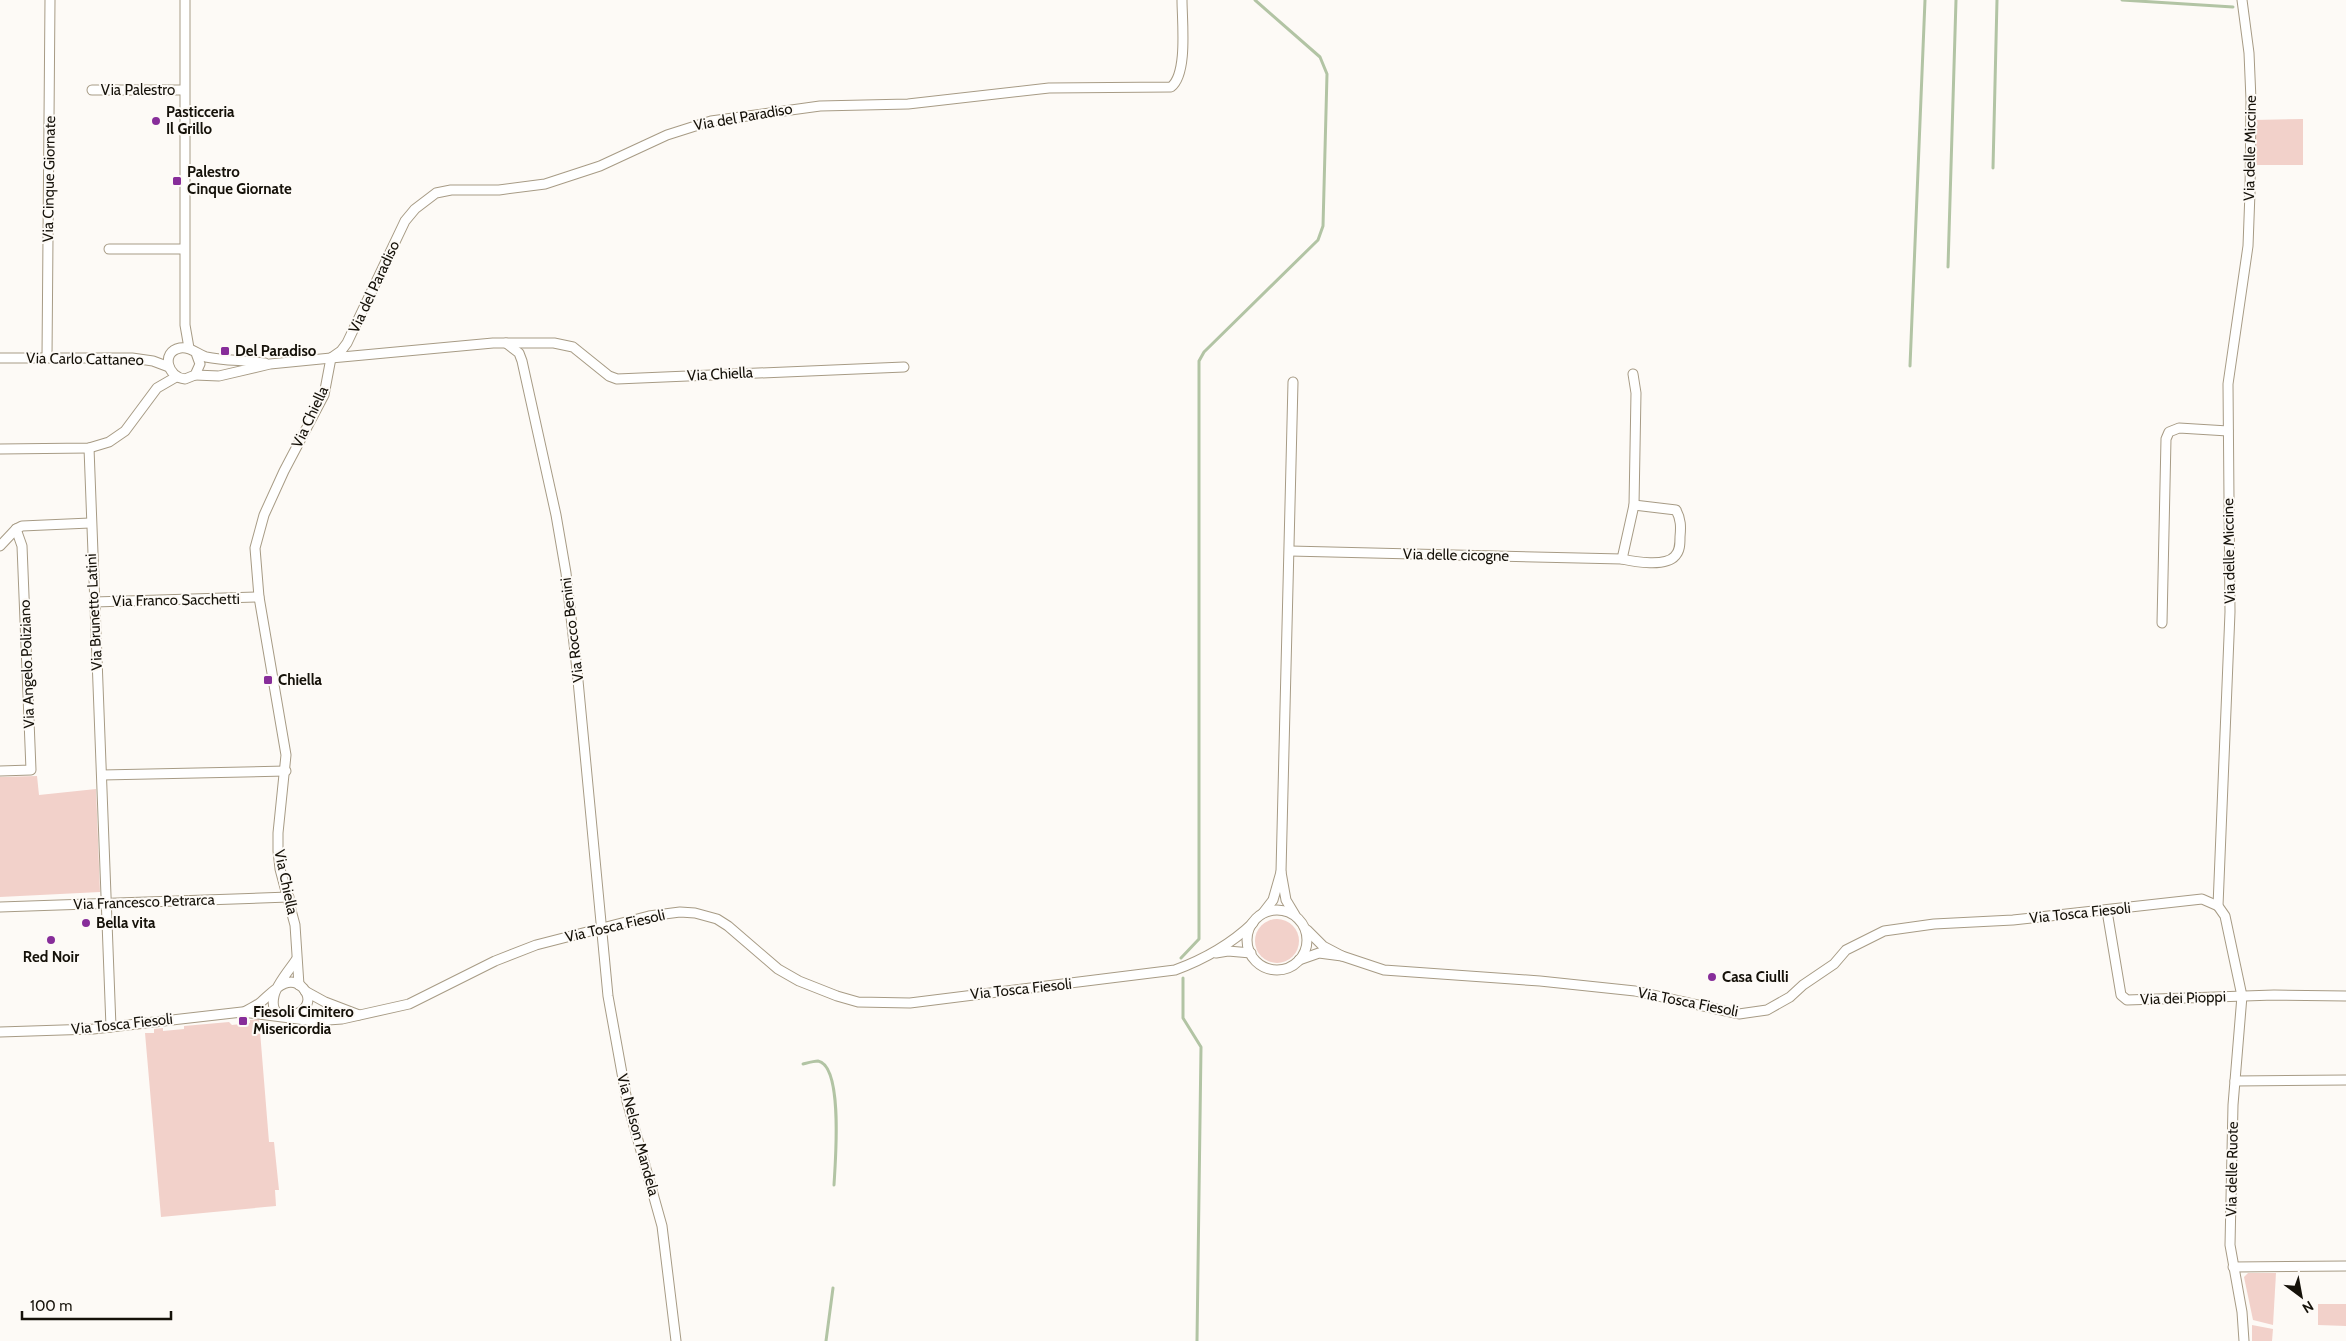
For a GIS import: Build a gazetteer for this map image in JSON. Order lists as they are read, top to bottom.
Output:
{
  "streets": {
    "street": [
      "Via Palestro",
      "Via del Paradiso",
      "Via delle Miccine",
      "Via Cinque Giornate",
      "Via Carlo Cattaneo",
      "Via Chiella",
      "Via delle cicogne",
      "Via Franco Sacchetti",
      "Via Brunetto Latini",
      "Via Rocco Benini",
      "Via Angelo Poliziano",
      "Via Francesco Petrarca",
      "Via Tosca Fiesoli",
      "Via dei Pioppi",
      "Via Nelson Mandela",
      "Via delle Ruote"
    ]
  },
  "crossings": [
    ["Via Palestro", "Via Carlo Cattaneo"],
    ["Via del Paradiso", "Via Chiella"],
    ["Via delle Miccine", "Via Tosca Fiesoli"],
    ["Via delle Miccine", "Via dei Pioppi"],
    ["Via delle Miccine", "Via delle Ruote"],
    ["Via Cinque Giornate", "Via Carlo Cattaneo"],
    ["Via Chiella", "Via Franco Sacchetti"],
    ["Via Chiella", "Via Rocco Benini"],
    ["Via Chiella", "Via Francesco Petrarca"],
    ["Via Chiella", "Via Tosca Fiesoli"],
    ["Via Franco Sacchetti", "Via Brunetto Latini"],
    ["Via Brunetto Latini", "Via Francesco Petrarca"],
    ["Via Brunetto Latini", "Via Tosca Fiesoli"],
    ["Via Rocco Benini", "Via Tosca Fiesoli"],
    ["Via Rocco Benini", "Via Nelson Mandela"],
    ["Via Tosca Fiesoli", "Via dei Pioppi"],
    ["Via Tosca Fiesoli", "Via Nelson Mandela"],
    ["Via dei Pioppi", "Via delle Ruote"]
  ],
  "places": {
    "other": [
      "Pasticceria Il Grillo",
      "Bella vita",
      "Red Noir",
      "Casa Ciulli"
    ],
    "transit": [
      "Palestro Cinque Giornate",
      "Del Paradiso",
      "Chiella",
      "Fiesoli Cimitero Misericordia"
    ]
  },
  "scale_bar": "100 m",
  "north": "bottom right"
}
